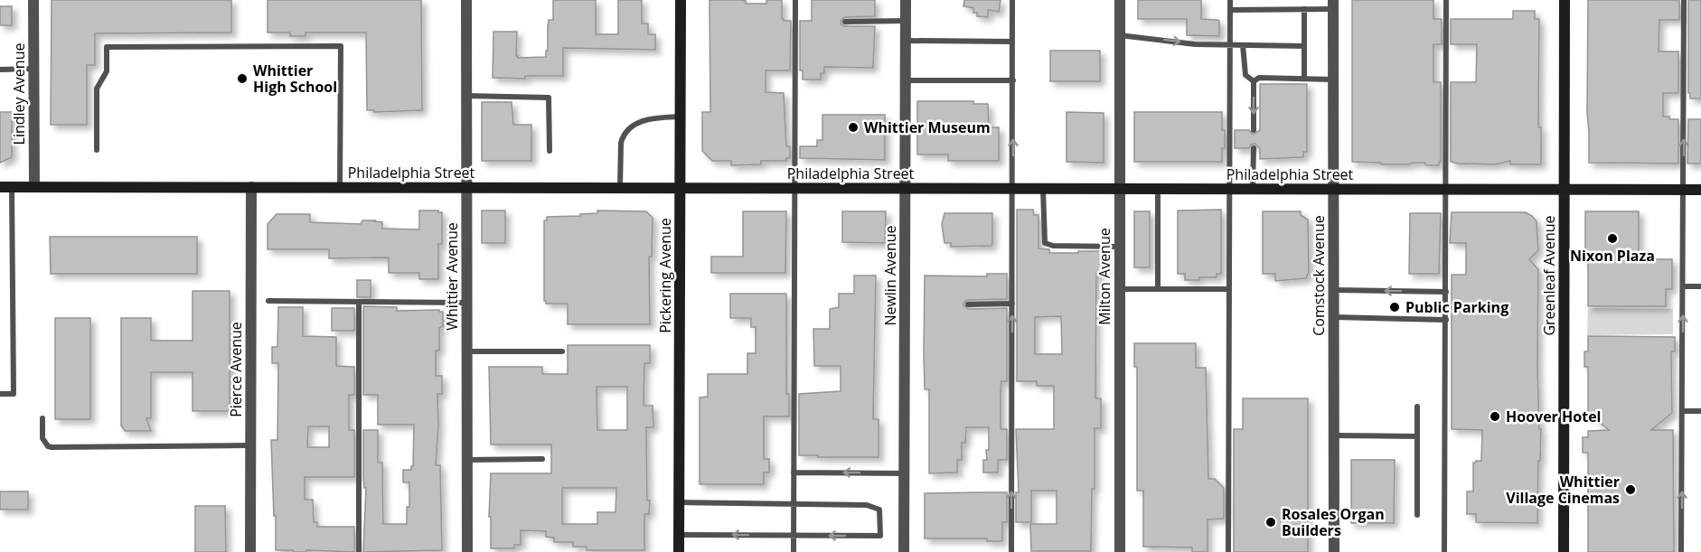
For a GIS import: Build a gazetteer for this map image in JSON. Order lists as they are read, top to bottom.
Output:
{
  "streets": {
    "street": [
      "Lindley Avenue",
      "Philadelphia Street",
      "Pickering Avenue",
      "Newlin Avenue",
      "Comstock Avenue",
      "Greenleaf Avenue",
      "Whittier Avenue",
      "Milton Avenue",
      "Pierce Avenue"
    ]
  },
  "crossings": [
    ["Lindley Avenue", "Philadelphia Street"],
    ["Philadelphia Street", "Pickering Avenue"],
    ["Philadelphia Street", "Newlin Avenue"],
    ["Philadelphia Street", "Comstock Avenue"],
    ["Philadelphia Street", "Greenleaf Avenue"],
    ["Philadelphia Street", "Whittier Avenue"],
    ["Philadelphia Street", "Milton Avenue"],
    ["Philadelphia Street", "Pierce Avenue"]
  ],
  "places": [
    "Whittier High School",
    "Whittier Museum",
    "Nixon Plaza",
    "Public Parking",
    "Hoover Hotel",
    "Whittier Village Cinemas",
    "Rosales Organ Builders"
  ]
}
